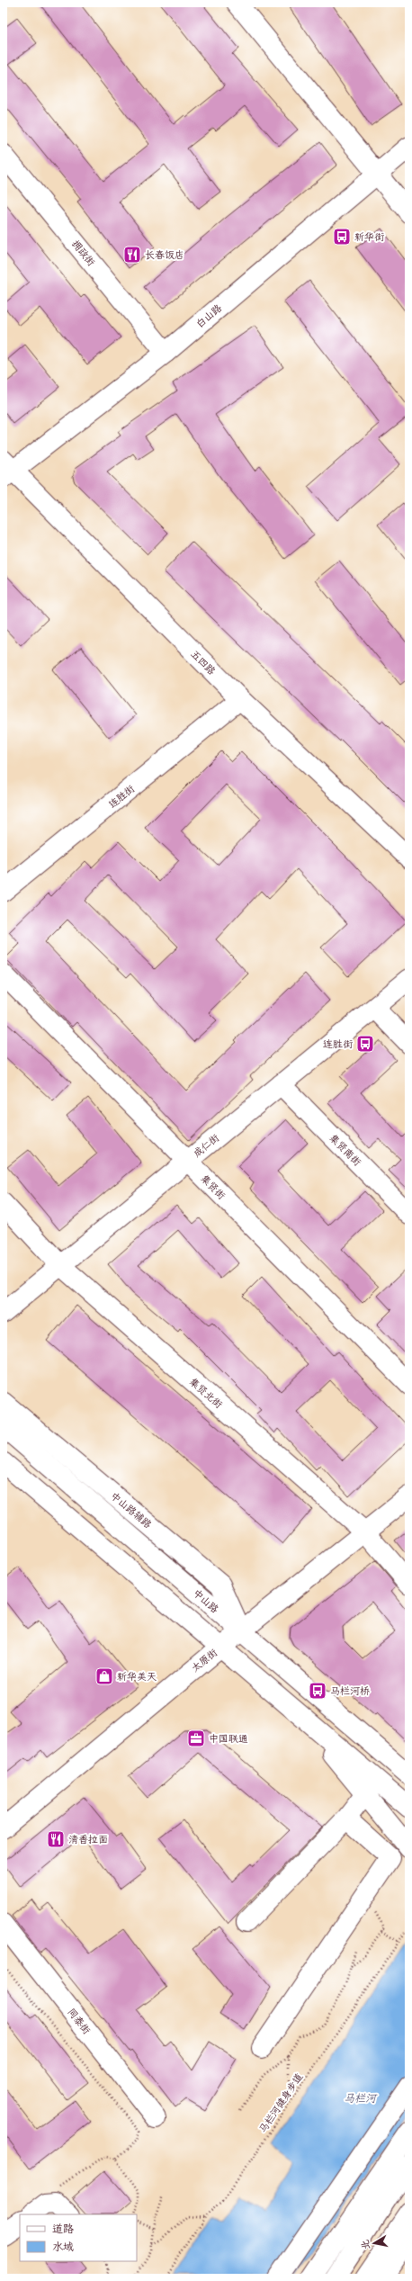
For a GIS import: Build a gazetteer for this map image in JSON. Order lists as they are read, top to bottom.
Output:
{
  "streets": {
    "main road": [
      "拥政街",
      "白山路",
      "五四路",
      "连胜街",
      "成仁街",
      "集贤南街",
      "集贤街",
      "集贤北街",
      "中山路辅路",
      "中山路",
      "太原街",
      "同泰街"
    ],
    "path": ["马栏河健身步道"]
  },
  "crossings": [
    ["拥政街", "白山路"],
    ["白山路", "五四路"],
    ["五四路", "连胜街"],
    ["成仁街", "集贤南街"],
    ["成仁街", "集贤街"],
    ["成仁街", "集贤北街"],
    ["集贤北街", "太原街"],
    ["中山路辅路", "中山路"],
    ["中山路辅路", "太原街"],
    ["中山路", "太原街"]
  ],
  "water": ["马栏河"],
  "places": {
    "bus stop": ["新华街", "连胜街", "马栏河桥"],
    "restaurant": ["长春饭店", "清香拉面"],
    "shop": ["新华美天"],
    "office": ["中国联通"]
  },
  "legend": ["道路", "水域"],
  "north": "left"
}
